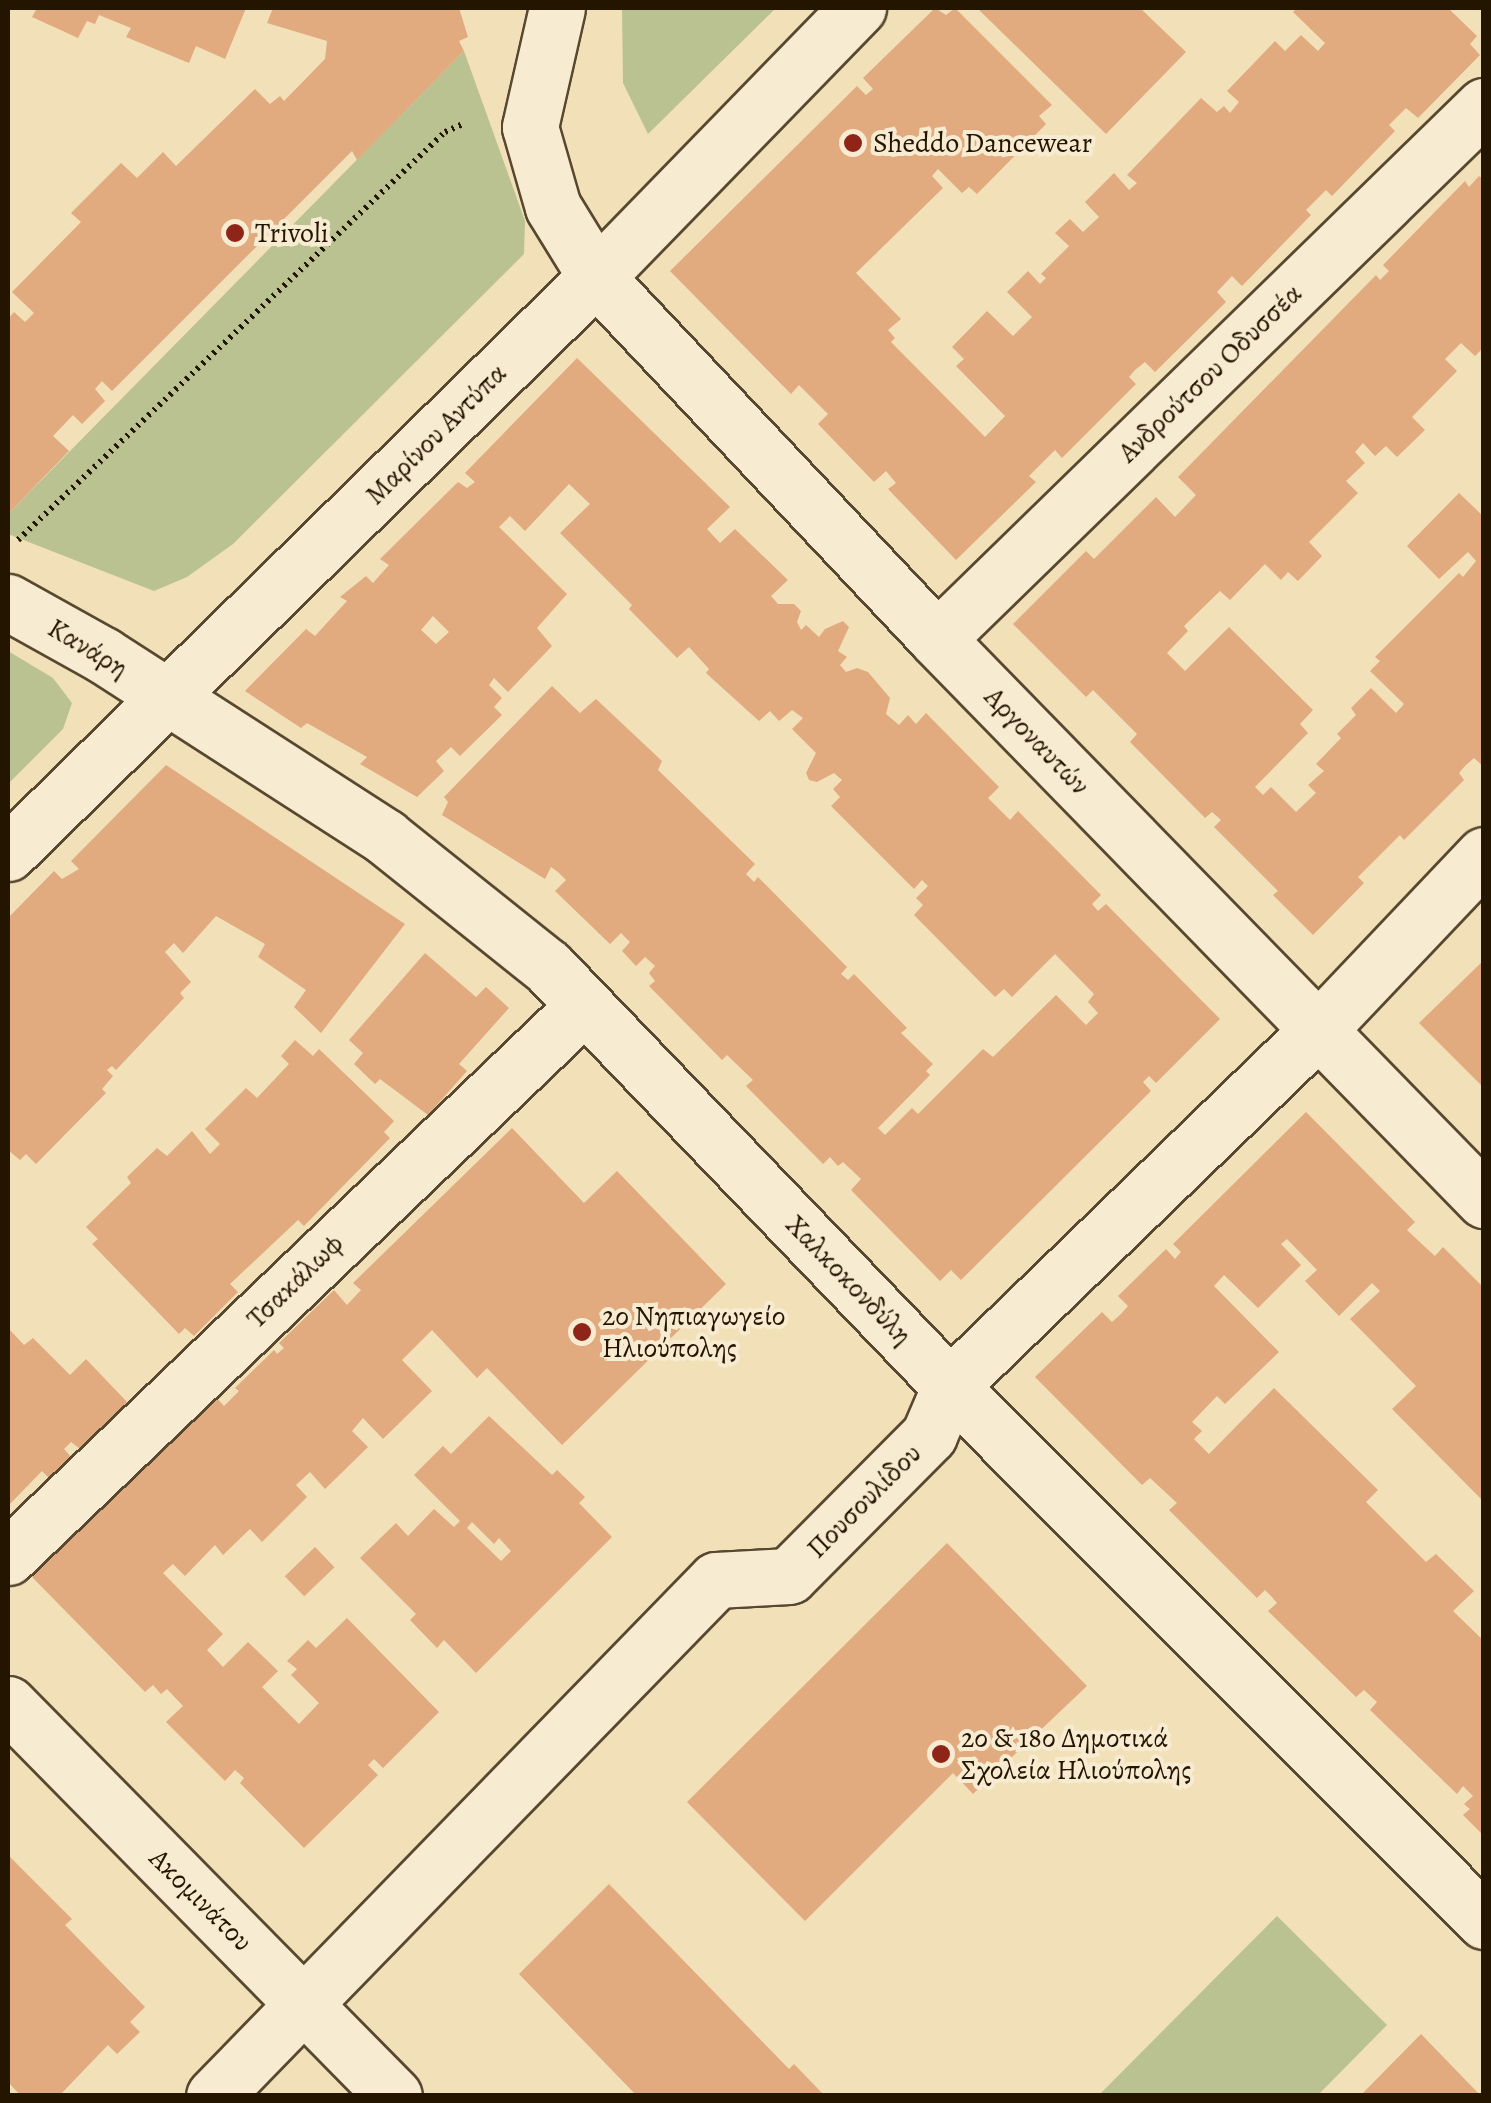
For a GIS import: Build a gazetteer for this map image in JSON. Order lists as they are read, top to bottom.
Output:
{
  "streets": {
    "street": [
      "Ανδρούτσου Οδυσσέα",
      "Μαρίνου Αντύπα",
      "Κανάρη",
      "Αργοναυτών",
      "Χαλκοκονδύλη",
      "Τσακάλωφ",
      "Πουσουλίδου",
      "Ακομινάτου"
    ]
  },
  "crossings": [
    ["Ανδρούτσου Οδυσσέα", "Αργοναυτών"],
    ["Μαρίνου Αντύπα", "Κανάρη"],
    ["Μαρίνου Αντύπα", "Αργοναυτών"],
    ["Μαρίνου Αντύπα", "Χαλκοκονδύλη"],
    ["Κανάρη", "Χαλκοκονδύλη"],
    ["Αργοναυτών", "Πουσουλίδου"],
    ["Χαλκοκονδύλη", "Τσακάλωφ"],
    ["Χαλκοκονδύλη", "Πουσουλίδου"],
    ["Πουσουλίδου", "Ακομινάτου"]
  ],
  "places": [
    "Sheddo Dancewear",
    "Trivoli",
    "2ο Νηπιαγωγείο Ηλιούπολης",
    "2ο & 18ο Δημοτικά Σχολεία Ηλιούπολης"
  ]
}
